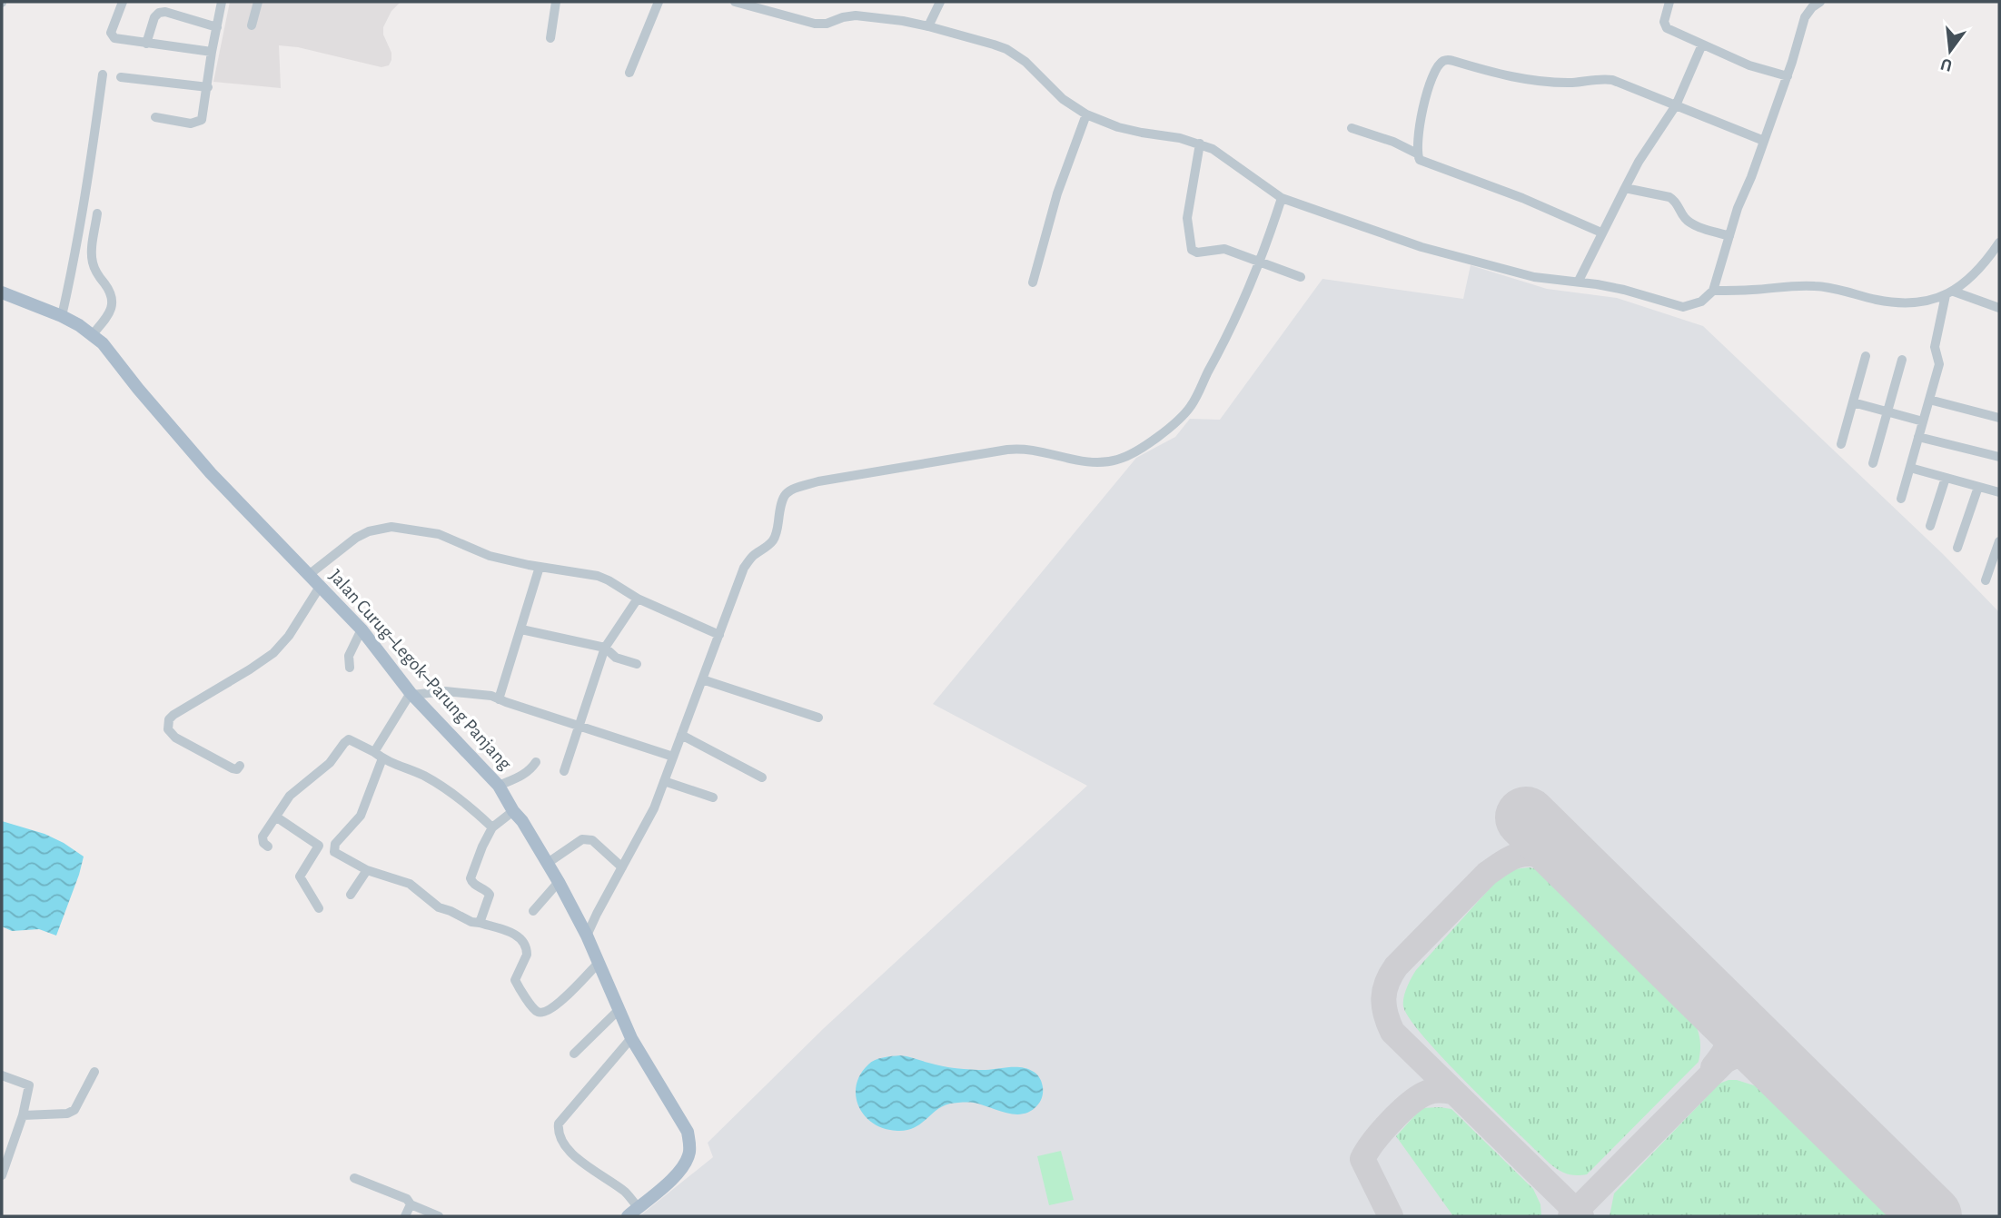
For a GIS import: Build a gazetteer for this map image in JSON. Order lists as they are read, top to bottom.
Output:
{
  "streets": {
    "main road": ["Jalan Curug–Legok–Parung Panjang"]
  },
  "north": "bottom"
}
